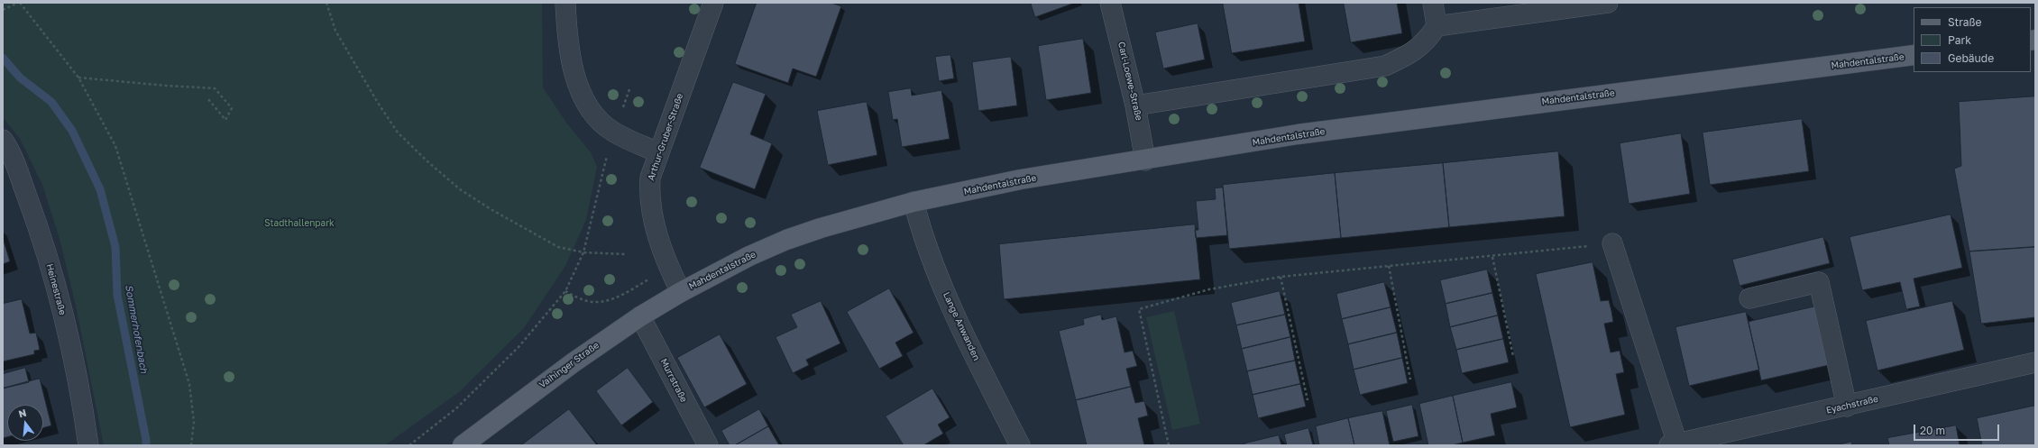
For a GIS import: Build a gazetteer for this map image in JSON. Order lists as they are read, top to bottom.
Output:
{
  "streets": {
    "main road": ["Mahdentalstraße", "Vaihinger Straße"],
    "street": [
      "Carl-Loewe-Straße",
      "Arthur-Gruber-Straße",
      "Heinestraße",
      "Lange Anwanden",
      "Murrstraße",
      "Eyachstraße"
    ]
  },
  "crossings": [
    ["Mahdentalstraße", "Carl-Loewe-Straße"],
    ["Mahdentalstraße", "Arthur-Gruber-Straße"],
    ["Mahdentalstraße", "Lange Anwanden"],
    ["Mahdentalstraße", "Vaihinger Straße"],
    ["Arthur-Gruber-Straße", "Vaihinger Straße"],
    ["Vaihinger Straße", "Murrstraße"]
  ],
  "water": ["Sommerhofenbach"],
  "parks": ["Stadthallenpark"],
  "legend": ["Straße", "Park", "Gebäude"],
  "scale_bar": "20 m",
  "north": "top"
}
